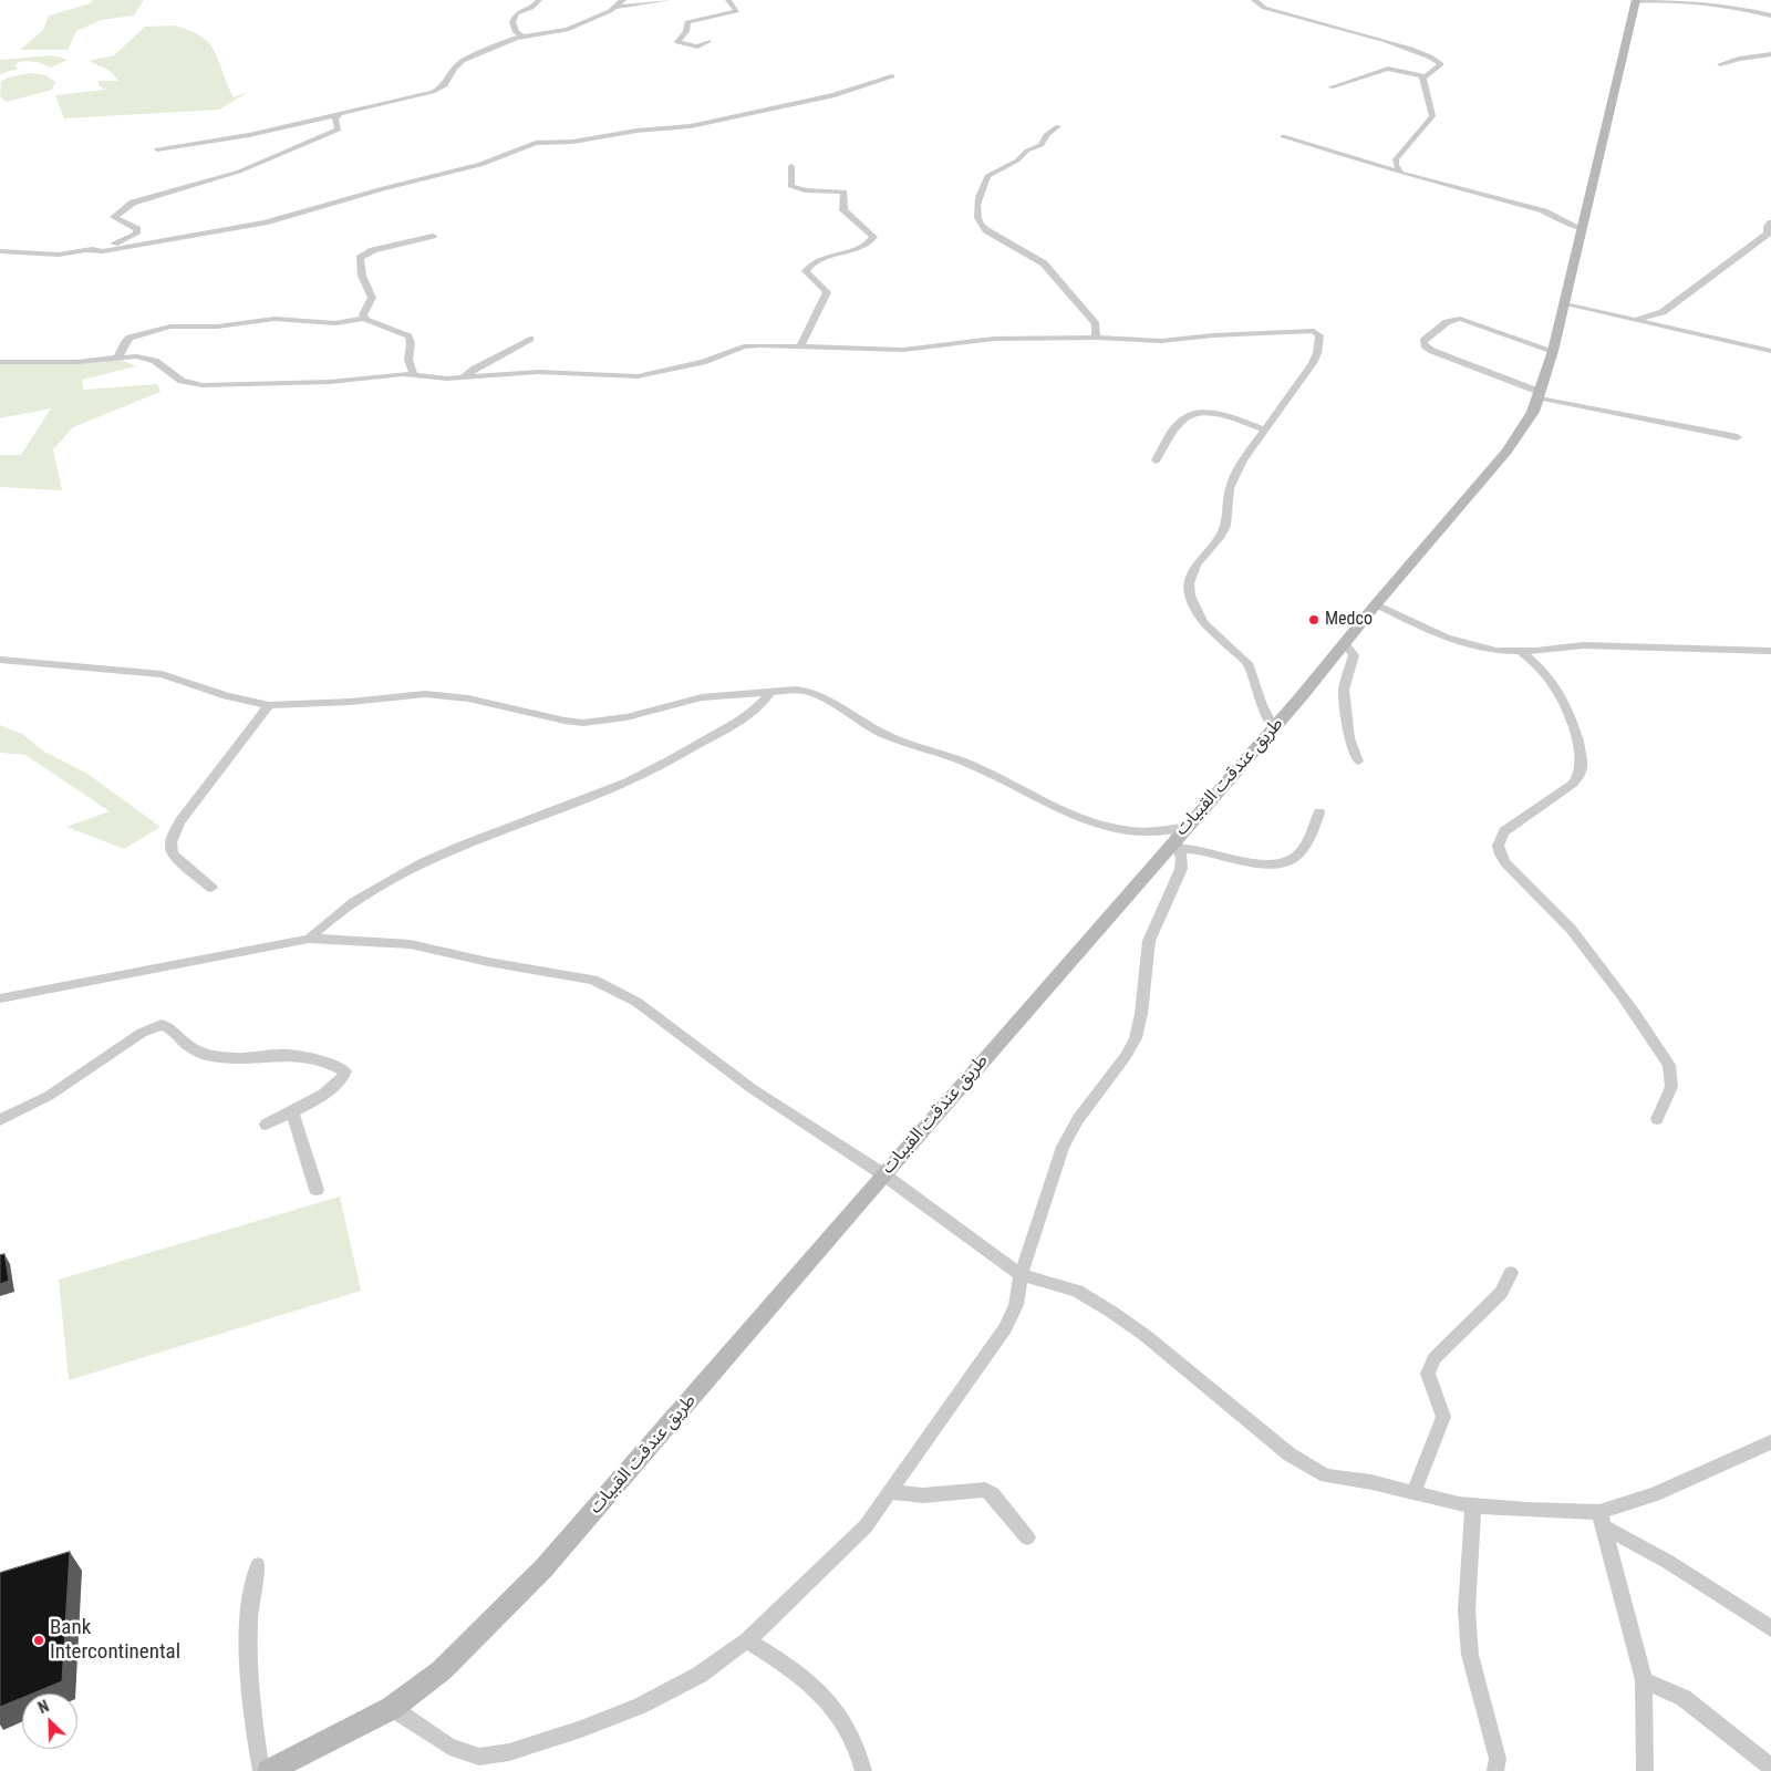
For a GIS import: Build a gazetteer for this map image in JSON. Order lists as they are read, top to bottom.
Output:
{
  "streets": {
    "main road": ["طريق عندقت القبيات"]
  },
  "places": ["Medco", "Bank Intercontinental"],
  "north": "top left"
}
